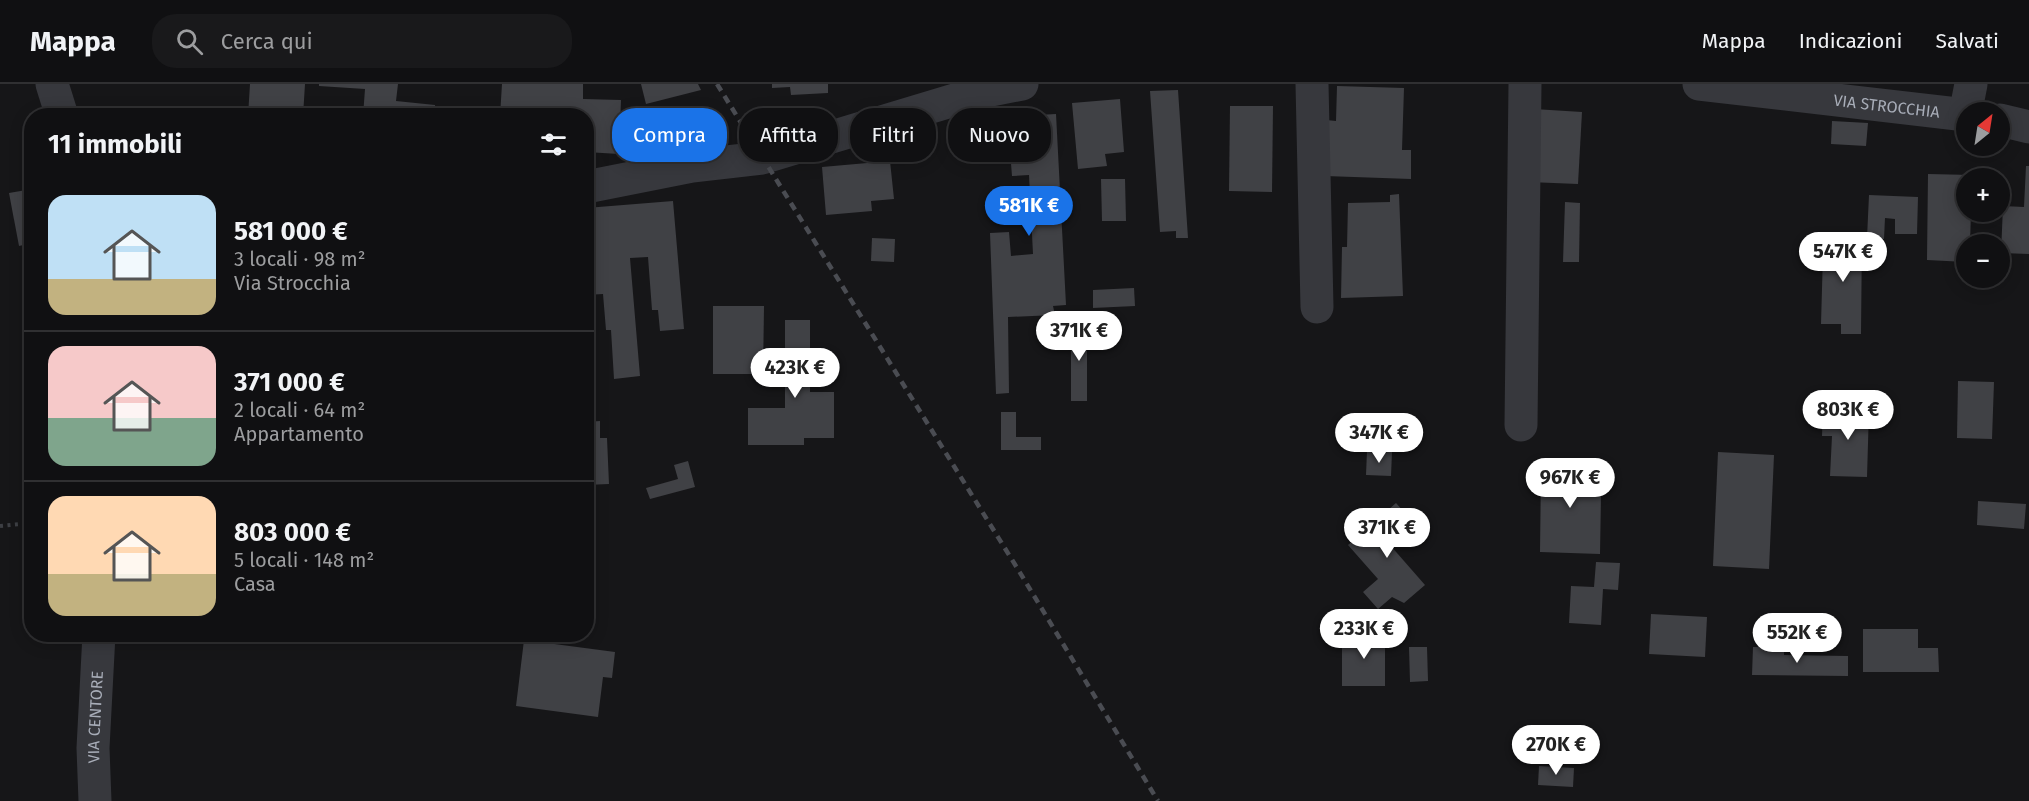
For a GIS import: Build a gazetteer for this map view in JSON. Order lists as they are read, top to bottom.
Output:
{
  "streets": {
    "street": ["VIA STROCCHIA", "VIA CENTORE"]
  },
  "north": "top right",
  "page": {
    "header": "Mappa",
    "search": "Cerca qui",
    "nav": ["Mappa", "Indicazioni", "Salvati"],
    "map_buttons": ["+", "−"],
    "chip": [
      "Compra",
      "Affitta",
      "Filtri",
      "Nuovo"
    ],
    "heading": "11 immobili",
    "list": [
      {
        "name": "581 000 €",
        "note": "3 locali · 98 m² · Via Strocchia"
      },
      {
        "name": "371 000 €",
        "note": "2 locali · 64 m² · Appartamento"
      },
      {
        "name": "803 000 €",
        "note": "5 locali · 148 m² · Casa"
      }
    ],
    "price": [
      "581K €",
      "547K €",
      "371K €",
      "423K €",
      "803K €",
      "347K €",
      "967K €",
      "371K €",
      "233K €",
      "552K €",
      "270K €"
    ]
  }
}
